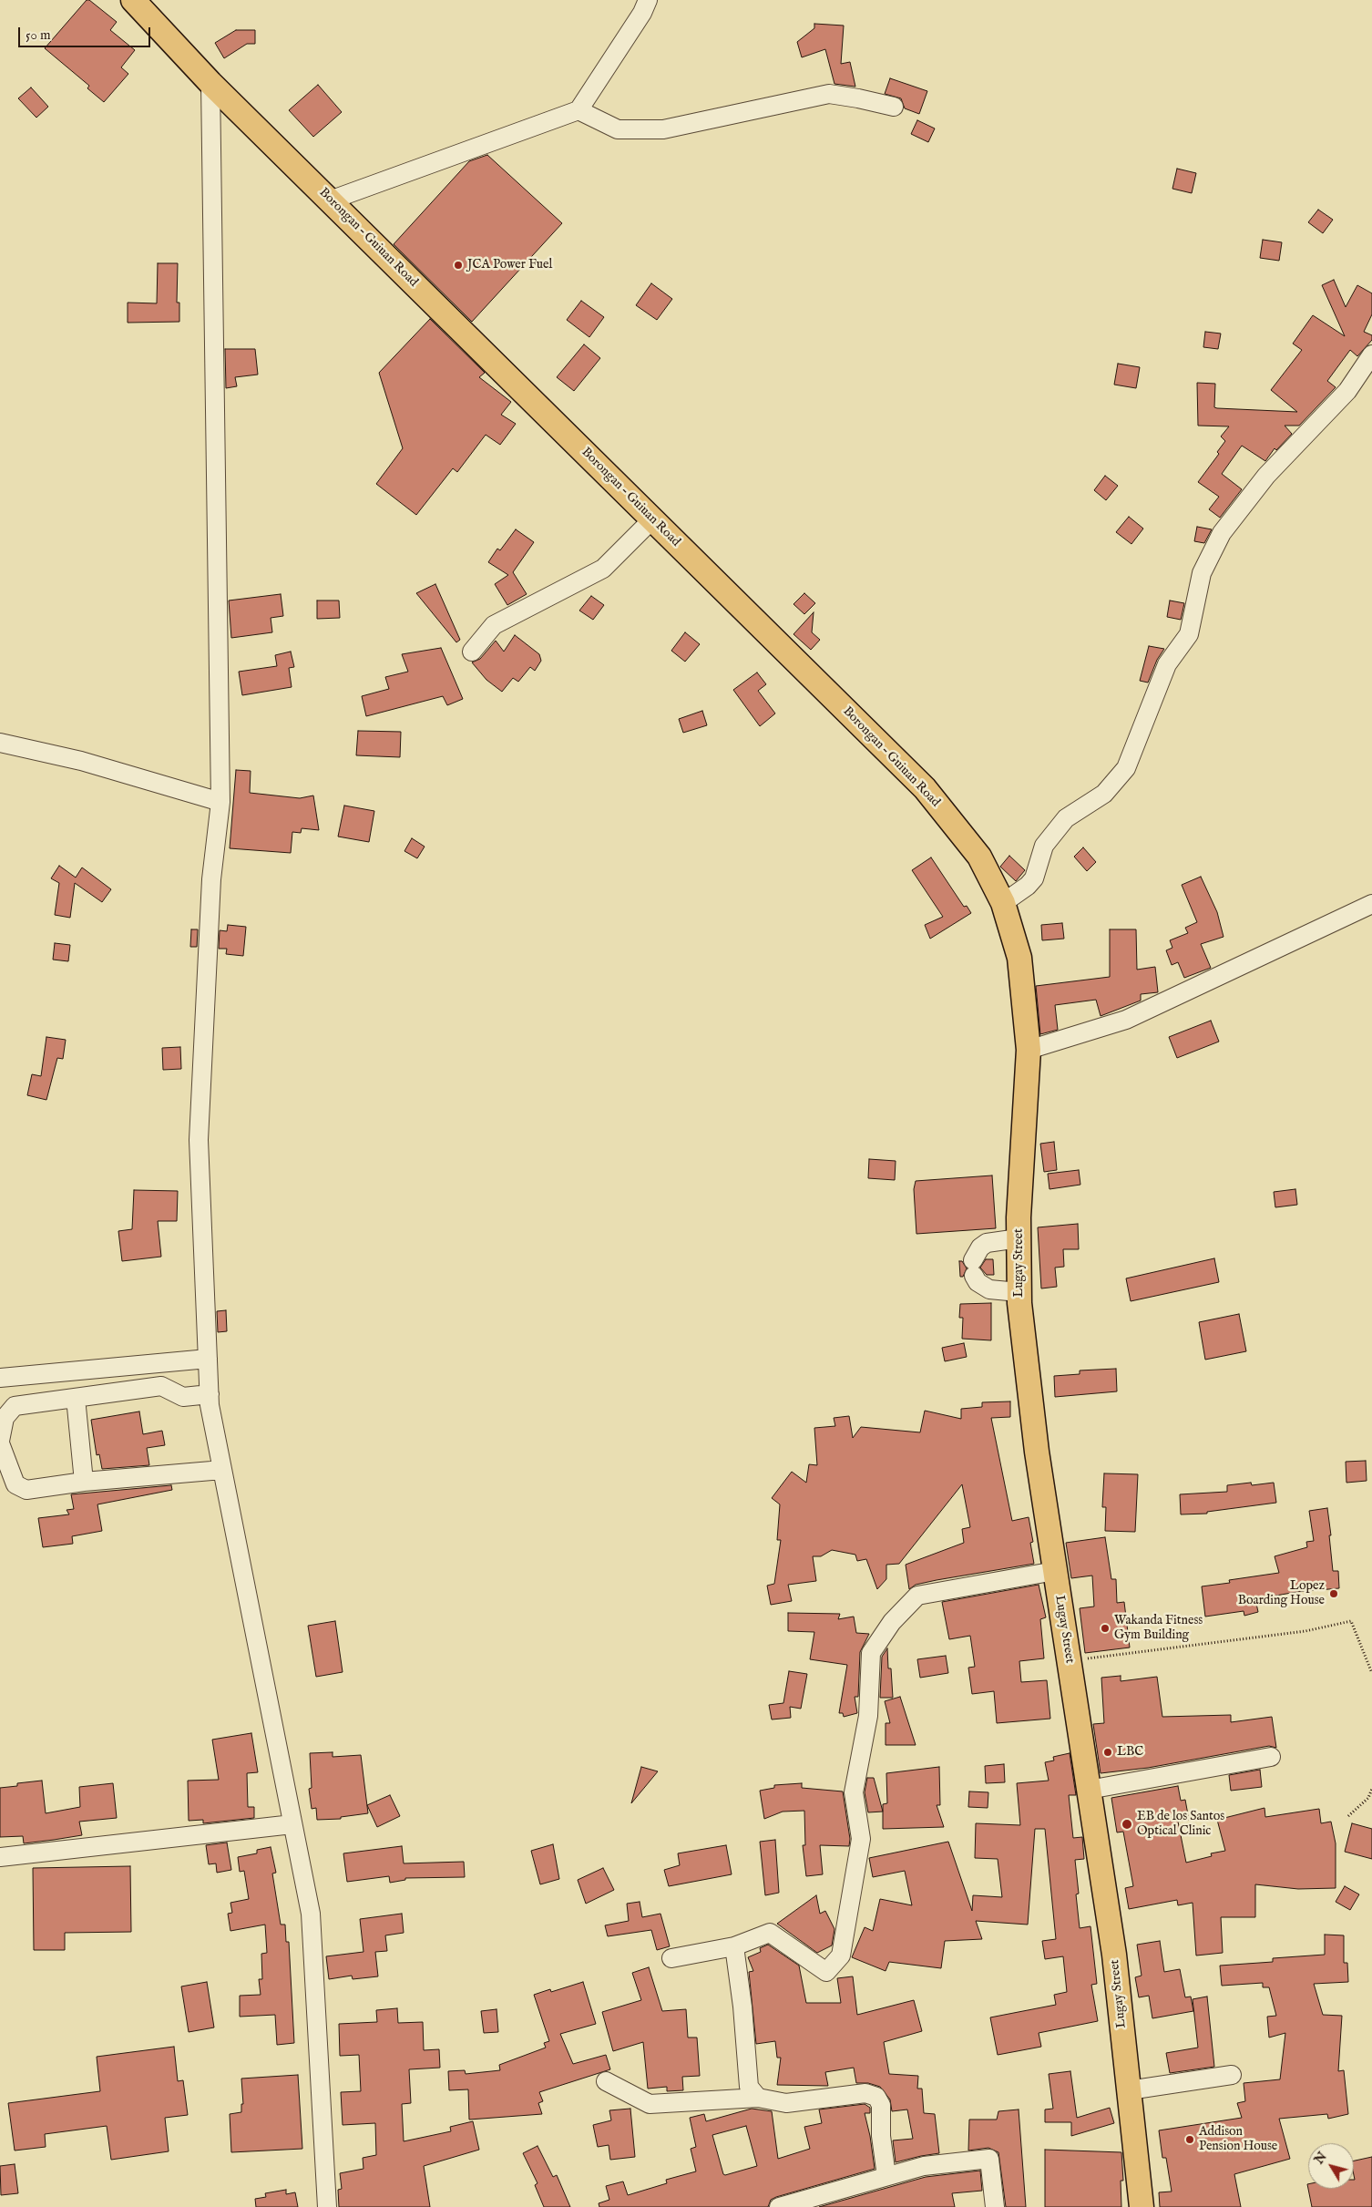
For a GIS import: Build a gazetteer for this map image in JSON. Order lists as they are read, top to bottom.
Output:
{
  "streets": {
    "main road": ["Borongan – Guiuan Road", "Lugay Street"]
  },
  "crossings": [
    ["Borongan – Guiuan Road", "Lugay Street"]
  ],
  "places": [
    "JCA Power Fuel",
    "Lopez Boarding House",
    "Wakanda Fitness Gym Building",
    "LBC",
    "EB de los Santos Optical Clinic",
    "Addison Pension House"
  ],
  "scale_bar": "50 m",
  "north": "top left"
}
